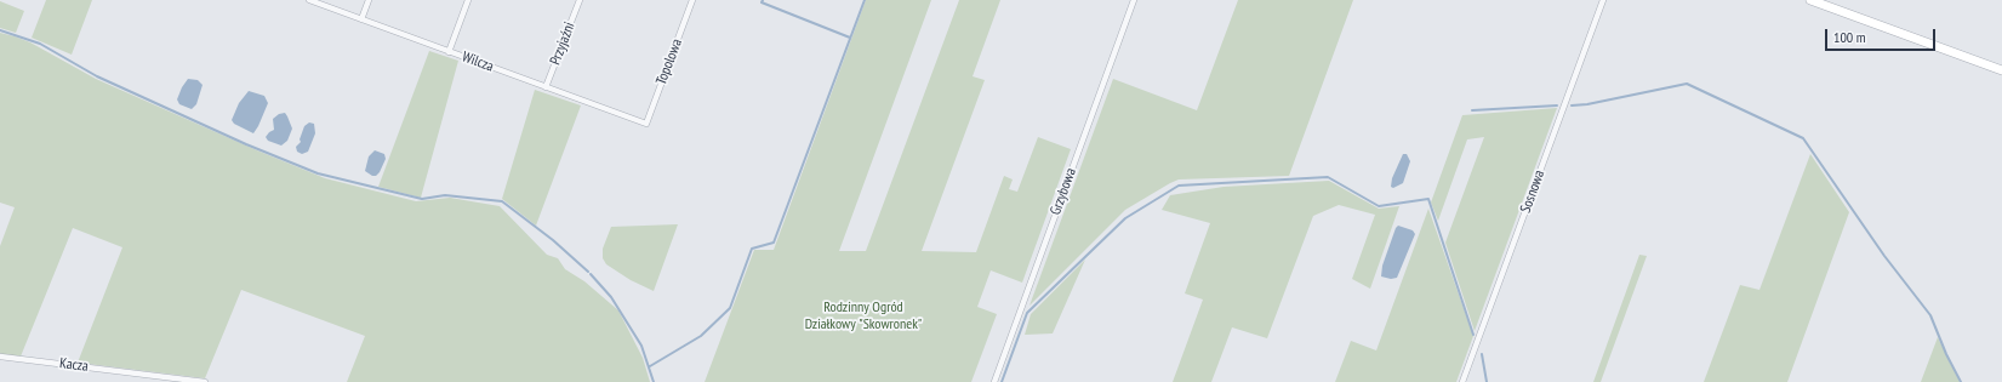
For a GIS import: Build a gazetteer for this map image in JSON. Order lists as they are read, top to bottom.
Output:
{
  "streets": {
    "street": [
      "Przyjaźni",
      "Wilcza",
      "Topolowa",
      "Grzybowa",
      "Sosnowa",
      "Kacza"
    ]
  },
  "crossings": [
    ["Przyjaźni", "Wilcza"],
    ["Wilcza", "Topolowa"]
  ],
  "parks": ["Rodzinny Ogród Działkowy \"Skowronek\""],
  "scale_bar": "100 m"
}
